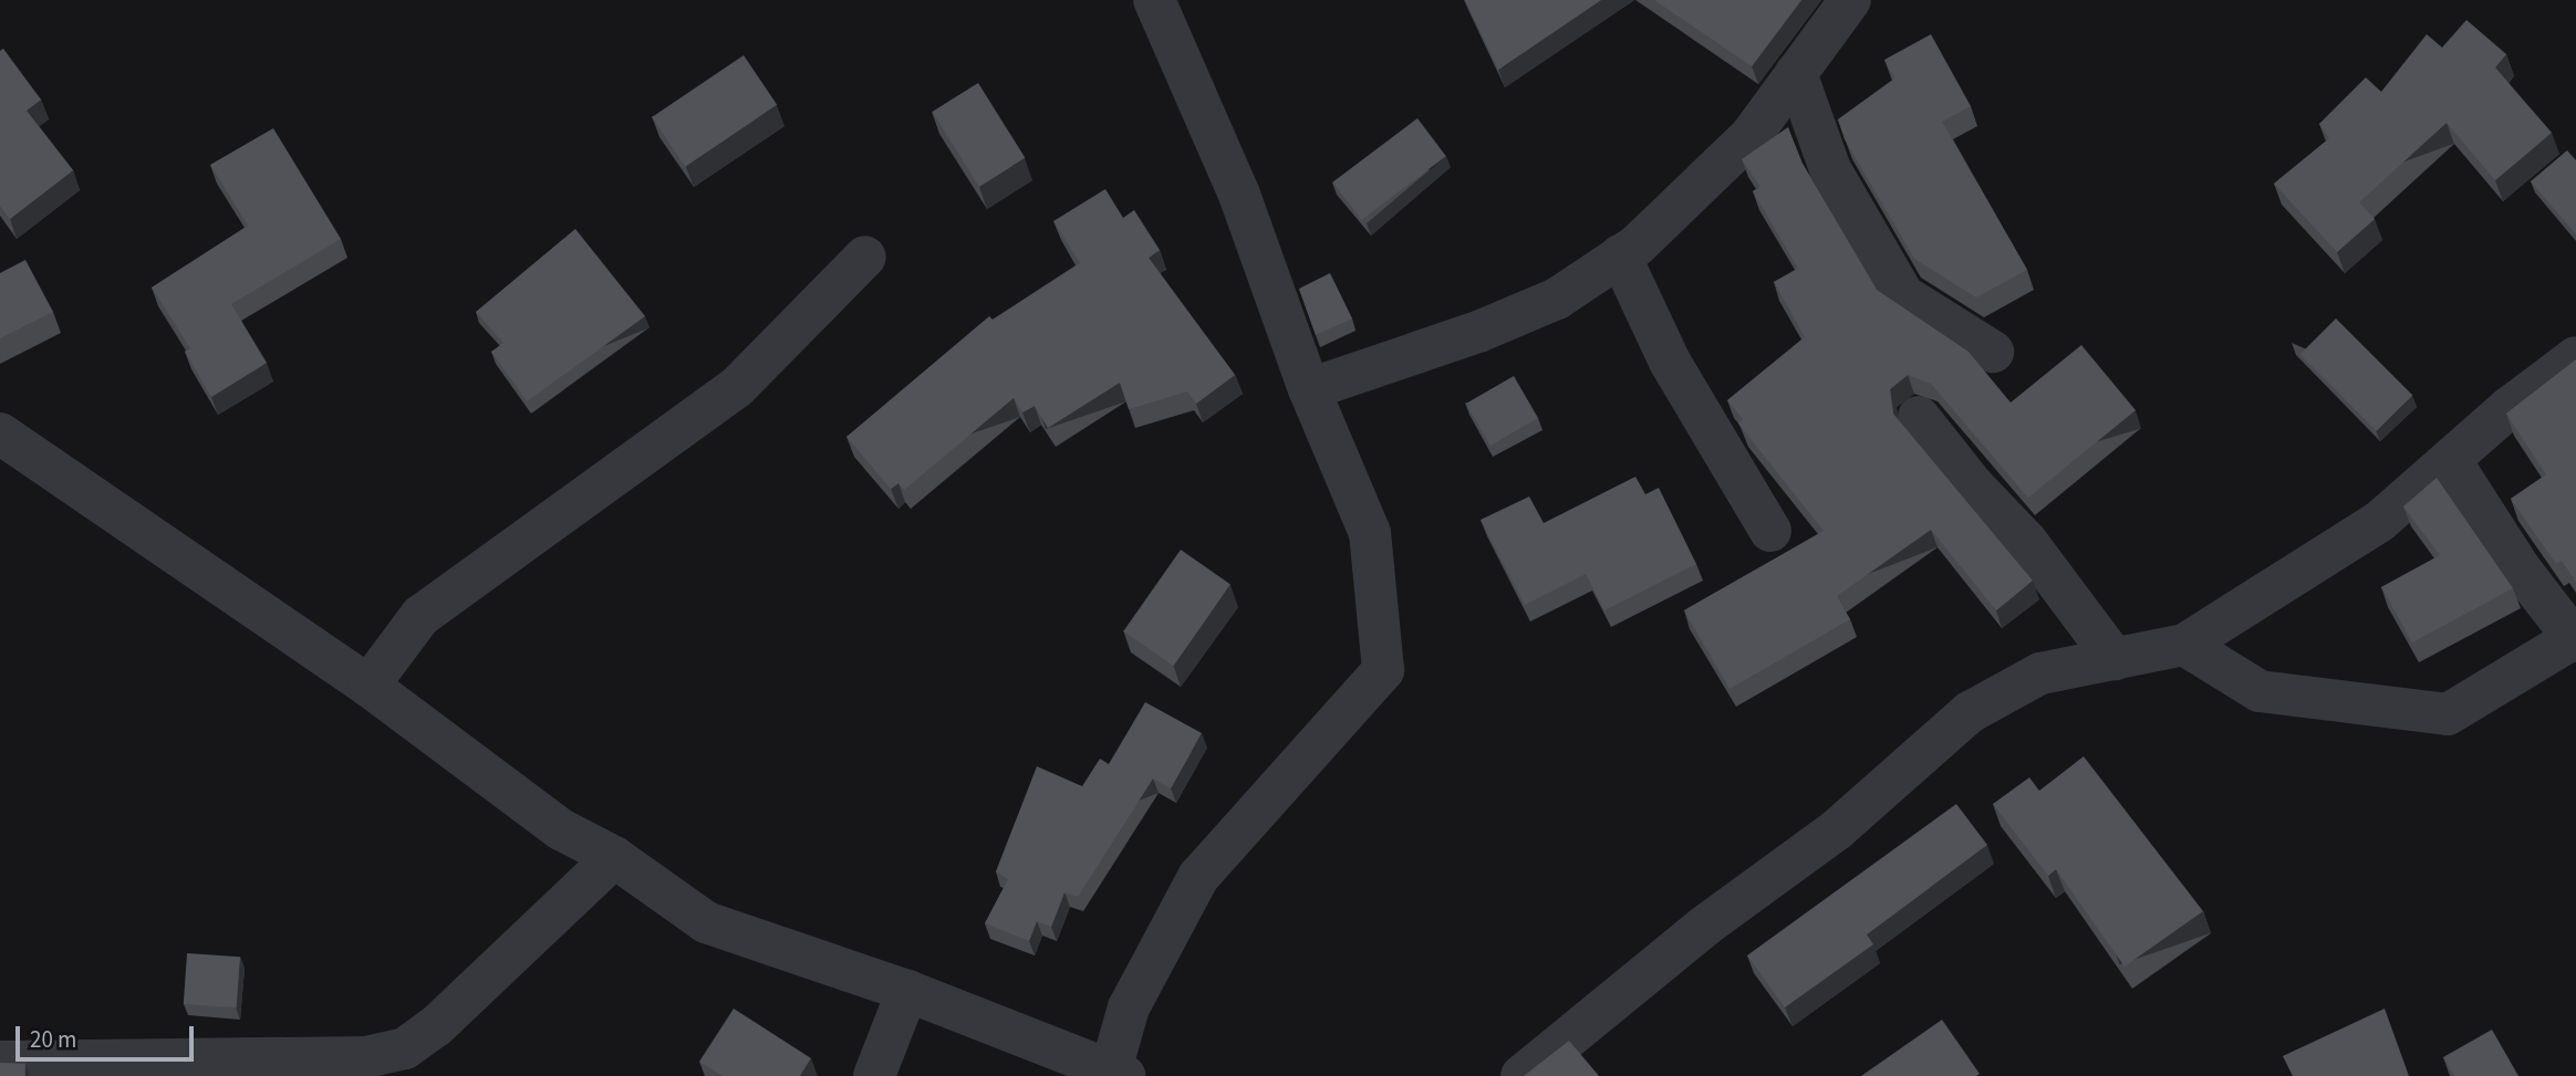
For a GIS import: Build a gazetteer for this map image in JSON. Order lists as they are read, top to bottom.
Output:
{
  "scale_bar": "20 m"
}
